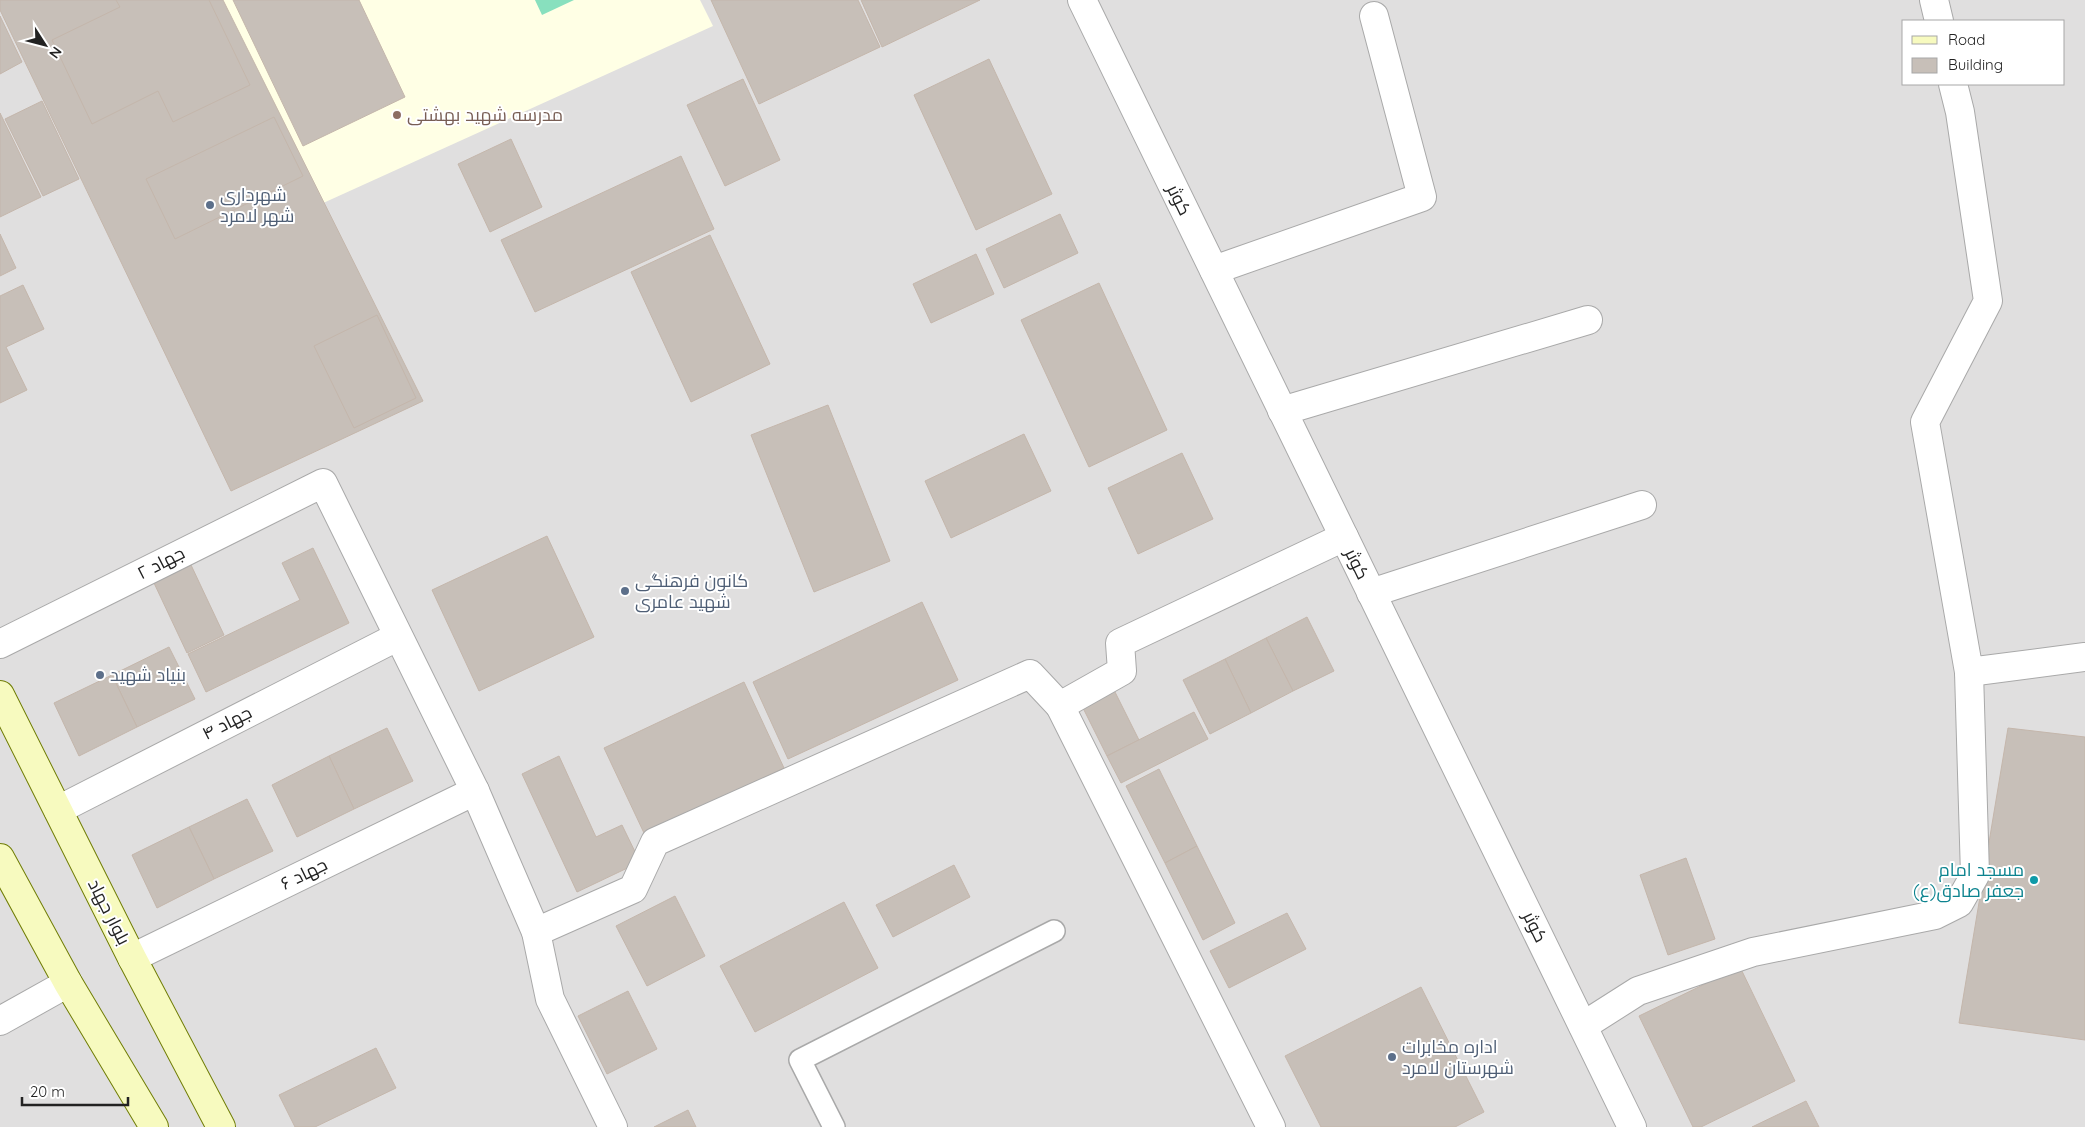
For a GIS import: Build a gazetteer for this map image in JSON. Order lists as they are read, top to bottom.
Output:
{
  "streets": {
    "street": [
      "کوثر",
      "جهاد ۲",
      "جهاد ۴",
      "جهاد ۶",
      "بلوار جهاد"
    ]
  },
  "crossings": [
    ["جهاد ۲", "جهاد ۴"],
    ["جهاد ۴", "بلوار جهاد"],
    ["جهاد ۶", "بلوار جهاد"]
  ],
  "places": [
    "مدرسه شهید بهشتی",
    "شهرداری شهر لامرد",
    "کانون فرهنگی شهید عامری",
    "بنیاد شهید",
    "مسجد امام جعفر صادق(ع)",
    "اداره مخابرات شهرستان لامرد"
  ],
  "legend": ["Road", "Building"],
  "scale_bar": "20 m",
  "north": "bottom right"
}
